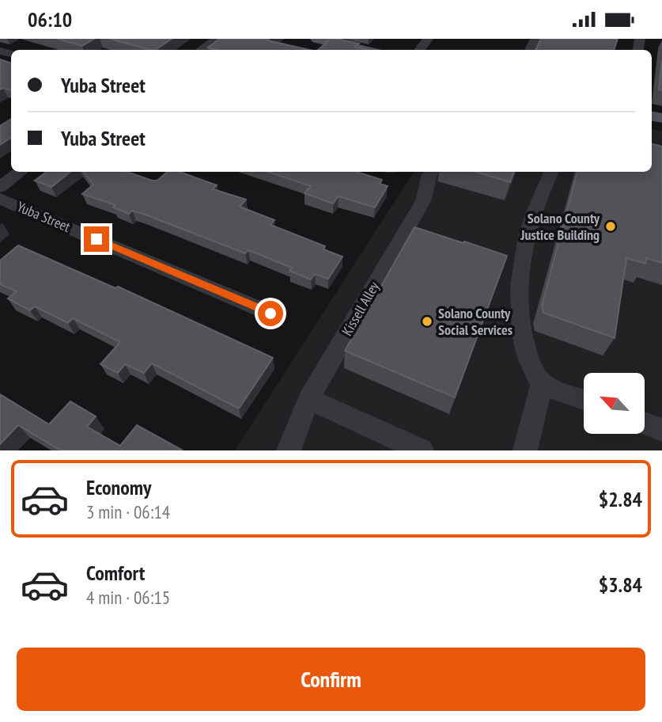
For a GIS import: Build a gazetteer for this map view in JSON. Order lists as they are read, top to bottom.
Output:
{
  "streets": {
    "street": ["Yuba Street", "Kissell Alley"]
  },
  "places": ["Solano County Justice Building", "Solano County Social Services"],
  "north": "top left",
  "page": {
    "status": "06:10",
    "banner": ["Yuba Street", "Yuba Street"],
    "list": [
      {
        "name": "Economy",
        "note": "3 min · 06:14",
        "value": "$2.84"
      },
      {
        "name": "Comfort",
        "note": "4 min · 06:15",
        "value": "$3.84"
      }
    ],
    "buttons": "Confirm"
  }
}
